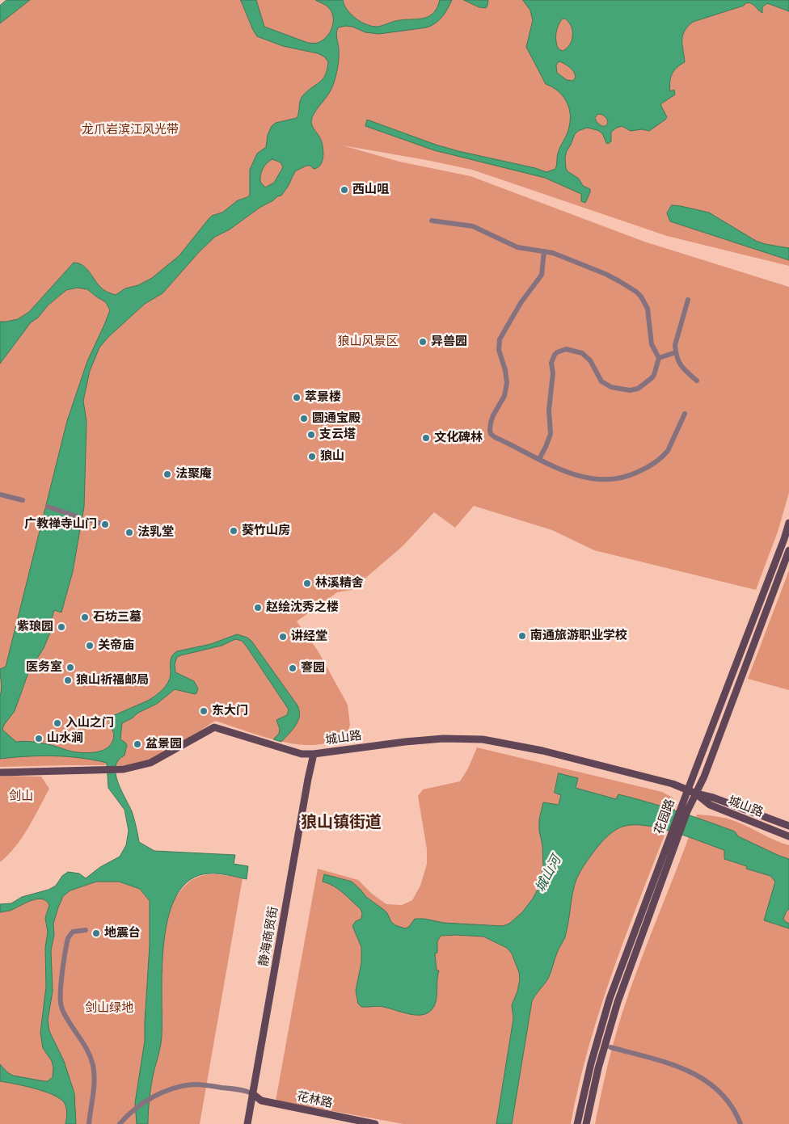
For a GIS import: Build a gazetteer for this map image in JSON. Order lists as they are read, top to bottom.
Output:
{
  "streets": {
    "main road": [
      "城山路",
      "花园路",
      "静海商贸街",
      "花林路"
    ]
  },
  "crossings": [
    ["城山路", "花园路"],
    ["城山路", "静海商贸街"],
    ["静海商贸街", "花林路"]
  ],
  "districts": ["狼山镇街道"],
  "water": ["城山河"],
  "parks": [
    "龙爪岩滨江风光带",
    "狼山风景区",
    "剑山",
    "剑山绿地"
  ],
  "places": [
    "西山咀",
    "异兽园",
    "萃景楼",
    "圆通宝殿",
    "支云塔",
    "文化碑林",
    "狼山",
    "法聚庵",
    "广教禅寺山门",
    "葵竹山房",
    "法乳堂",
    "林溪精舍",
    "赵绘沈秀之楼",
    "石坊三墓",
    "紫琅园",
    "南通旅游职业学校",
    "讲经堂",
    "关帝庙",
    "医务室",
    "謇园",
    "狼山祈福邮局",
    "东大门",
    "入山之门",
    "山水涧",
    "盆景园",
    "地震台"
  ]
}
